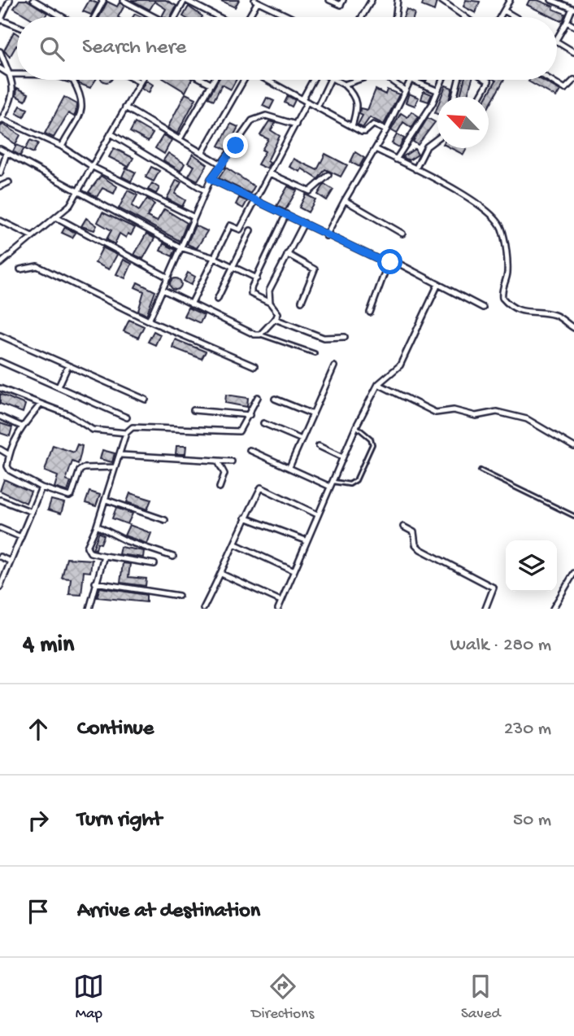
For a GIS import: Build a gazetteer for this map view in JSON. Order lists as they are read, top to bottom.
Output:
{
  "north": "top left",
  "page": {
    "search": "Search here",
    "heading": ["4 min", "Walk · 280 m"],
    "list": [
      ["Continue", "230 m"],
      ["Turn right", "50 m"],
      "Arrive at destination"
    ],
    "nav": ["Map", "Directions", "Saved"]
  }
}
